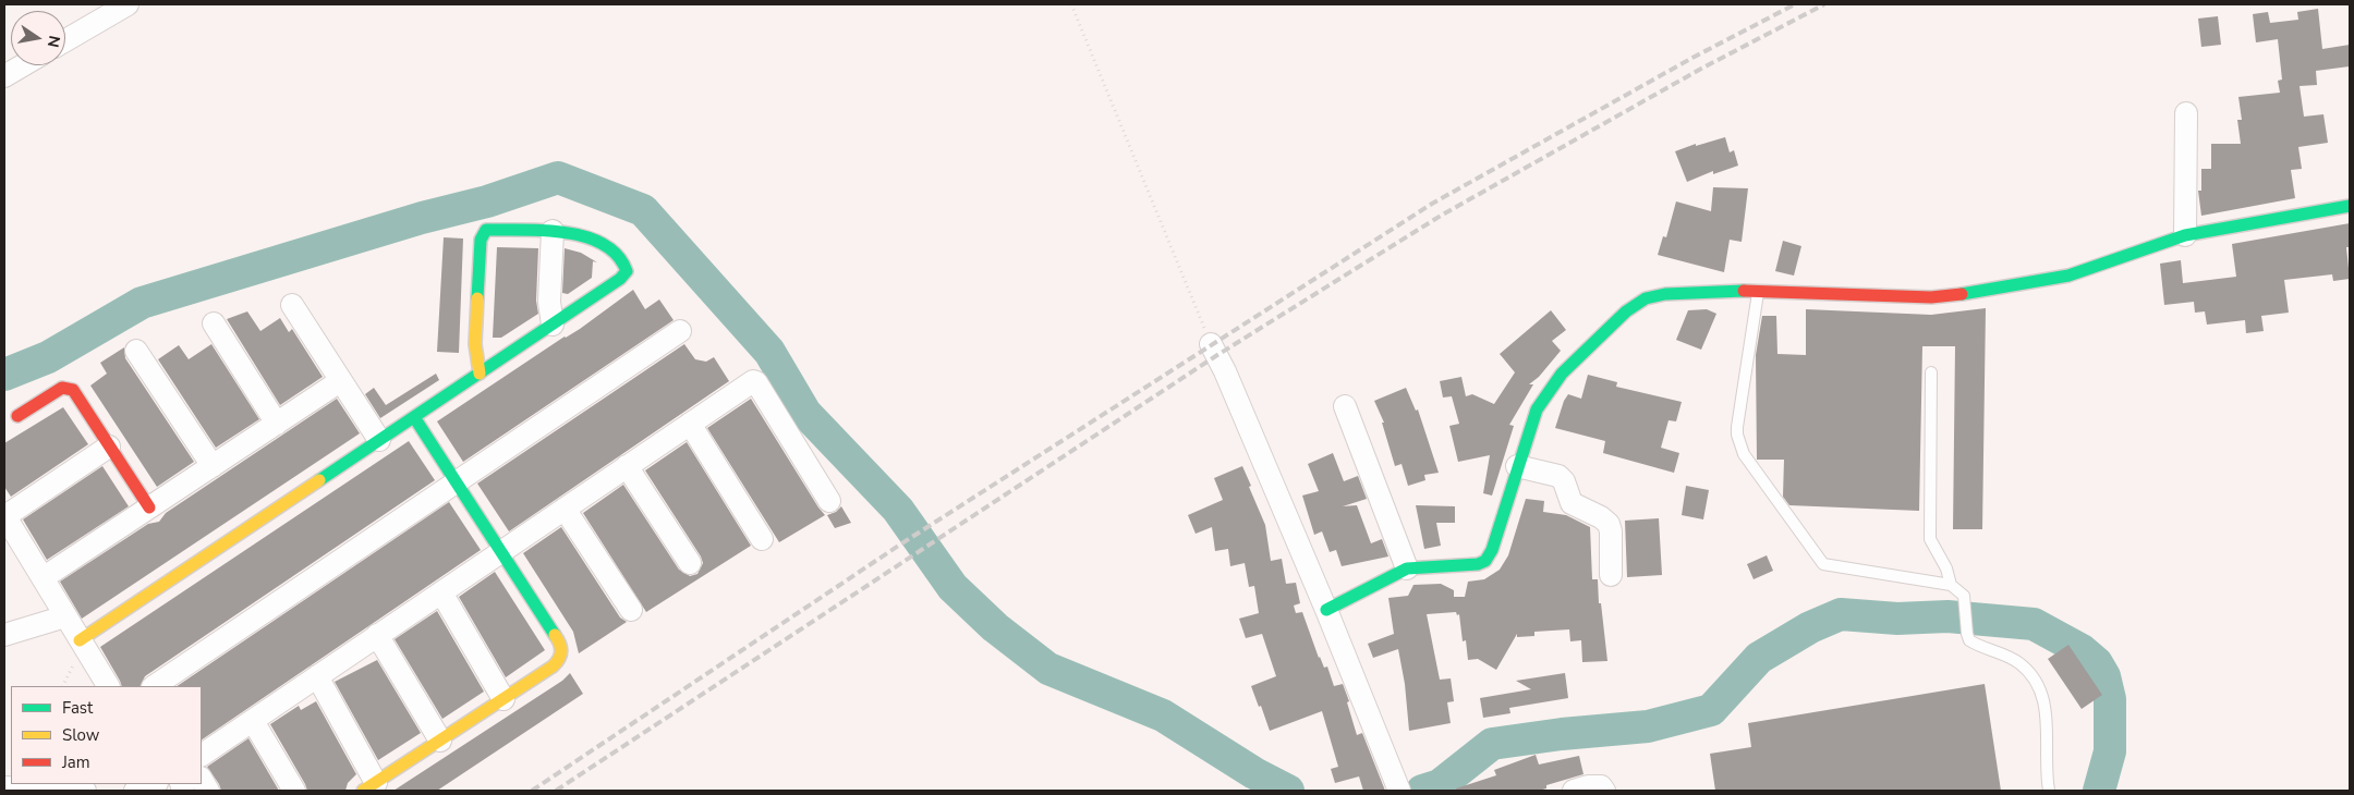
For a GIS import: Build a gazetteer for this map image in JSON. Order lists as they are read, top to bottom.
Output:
{
  "legend": ["Fast", "Slow", "Jam"],
  "north": "right"
}
